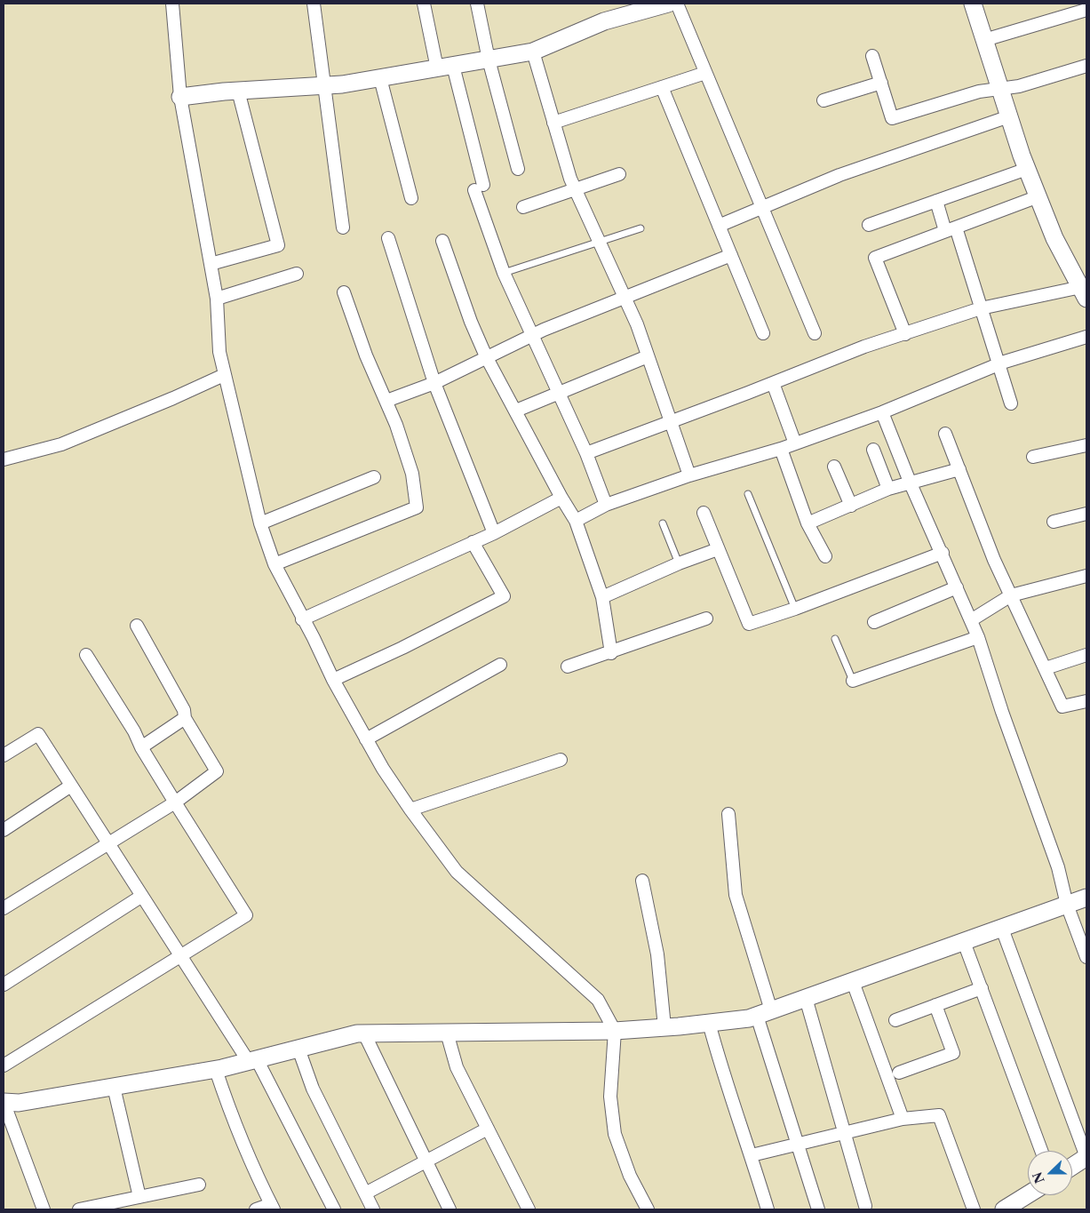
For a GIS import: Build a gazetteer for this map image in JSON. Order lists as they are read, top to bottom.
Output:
{
  "north": "left"
}
